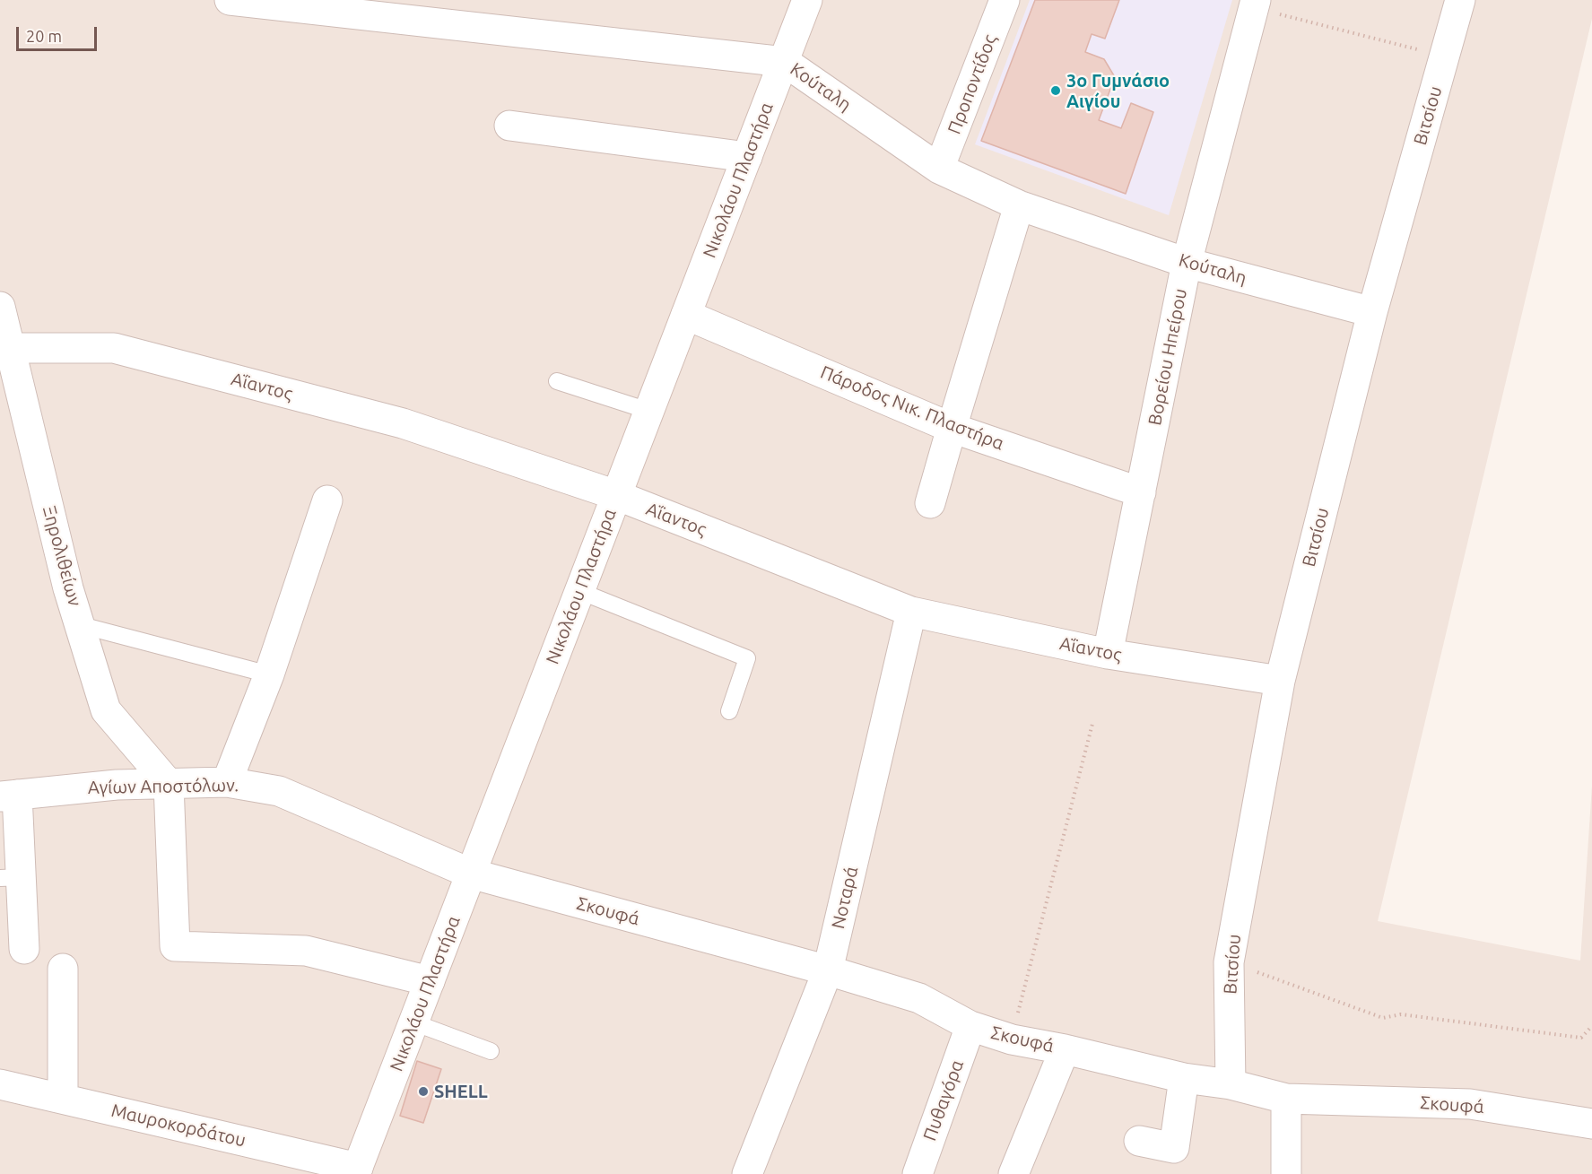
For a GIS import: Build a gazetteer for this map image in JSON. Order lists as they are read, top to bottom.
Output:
{
  "streets": {
    "street": [
      "Προποντίδος",
      "Κούταλη",
      "Βιτσίου",
      "Νικολάου Πλαστήρα",
      "Βορείου Ηπείρου",
      "Αΐαντος",
      "Πάροδος Νικ. Πλαστήρα",
      "Ξηρολιθείων",
      "Αγίων Αποστόλων.",
      "Νοταρά",
      "Σκουφά",
      "Πυθαγόρα",
      "Μαυροκορδάτου"
    ]
  },
  "crossings": [
    ["Προποντίδος", "Κούταλη"],
    ["Κούταλη", "Βιτσίου"],
    ["Κούταλη", "Νικολάου Πλαστήρα"],
    ["Κούταλη", "Βορείου Ηπείρου"],
    ["Βιτσίου", "Αΐαντος"],
    ["Βιτσίου", "Σκουφά"],
    ["Νικολάου Πλαστήρα", "Αΐαντος"],
    ["Νικολάου Πλαστήρα", "Πάροδος Νικ. Πλαστήρα"],
    ["Νικολάου Πλαστήρα", "Αγίων Αποστόλων."],
    ["Νικολάου Πλαστήρα", "Σκουφά"],
    ["Νικολάου Πλαστήρα", "Μαυροκορδάτου"],
    ["Βορείου Ηπείρου", "Αΐαντος"],
    ["Βορείου Ηπείρου", "Πάροδος Νικ. Πλαστήρα"],
    ["Αΐαντος", "Ξηρολιθείων"],
    ["Αΐαντος", "Νοταρά"],
    ["Ξηρολιθείων", "Αγίων Αποστόλων."],
    ["Αγίων Αποστόλων.", "Σκουφά"],
    ["Νοταρά", "Σκουφά"],
    ["Σκουφά", "Πυθαγόρα"]
  ],
  "places": ["3ο Γυμνάσιο Αιγίου", "SHELL"],
  "scale_bar": "20 m"
}
